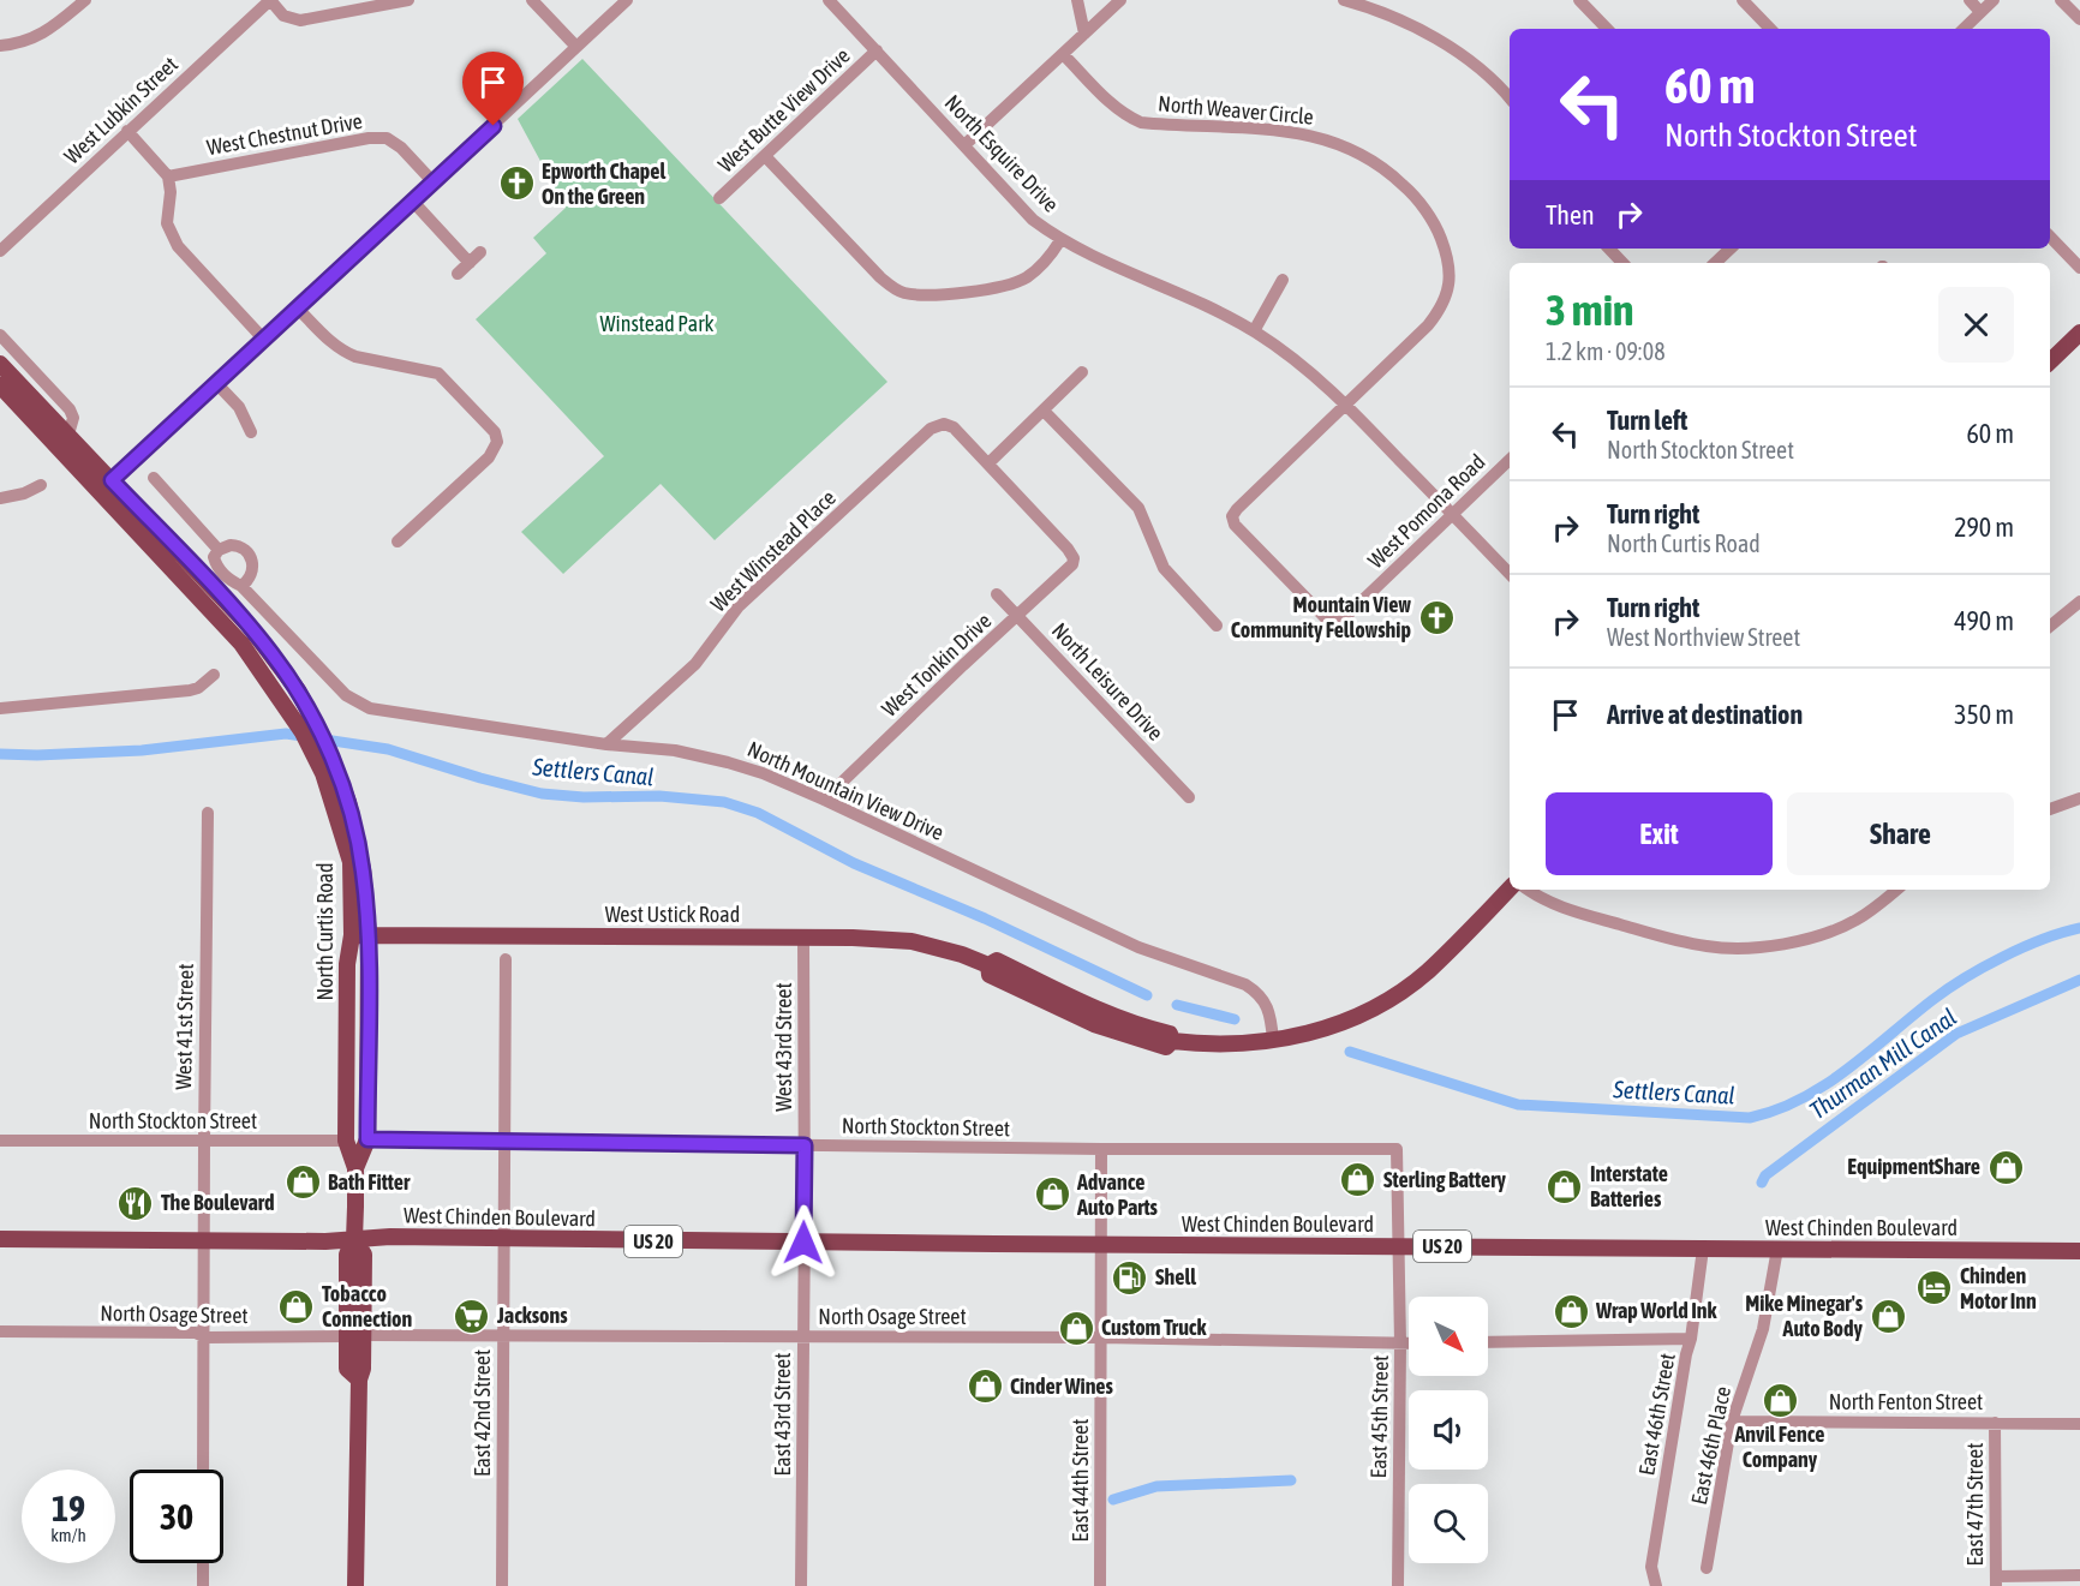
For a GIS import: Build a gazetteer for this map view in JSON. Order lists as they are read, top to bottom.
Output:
{
  "streets": {
    "main road": [
      "West Ustick Road",
      "North Curtis Road",
      "West Chinden Boulevard",
      "US 20"
    ],
    "street": [
      "West Lubkin Street",
      "West Butte View Drive",
      "North Weaver Circle",
      "West Chestnut Drive",
      "North Esquire Drive",
      "West Pomona Road",
      "West Winstead Place",
      "West Tonkin Drive",
      "North Leisure Drive",
      "North Mountain View Drive",
      "West 41st Street",
      "West 43rd Street",
      "North Stockton Street",
      "North Osage Street",
      "North Fenton Street",
      "East 42nd Street",
      "East 43rd Street",
      "East 46th Street",
      "East 45th Street",
      "East 46th Place",
      "East 44th Street",
      "East 47th Street"
    ]
  },
  "crossings": [
    ["West Butte View Drive", "North Esquire Drive"],
    ["North Weaver Circle", "North Esquire Drive"],
    ["North Weaver Circle", "West Pomona Road"],
    ["North Esquire Drive", "West Pomona Road"],
    ["West Winstead Place", "West Tonkin Drive"],
    ["West Winstead Place", "North Mountain View Drive"],
    ["West Tonkin Drive", "North Leisure Drive"],
    ["West Tonkin Drive", "North Mountain View Drive"],
    ["North Mountain View Drive", "West Ustick Road"],
    ["West Ustick Road", "North Curtis Road"],
    ["West Ustick Road", "West 43rd Street"],
    ["North Curtis Road", "North Stockton Street"],
    ["North Curtis Road", "West Chinden Boulevard"],
    ["North Curtis Road", "North Osage Street"],
    ["West 41st Street", "North Stockton Street"],
    ["West 41st Street", "West Chinden Boulevard"],
    ["West 41st Street", "North Osage Street"],
    ["West 43rd Street", "North Stockton Street"],
    ["West 43rd Street", "West Chinden Boulevard"],
    ["West 43rd Street", "East 43rd Street"],
    ["North Stockton Street", "East 42nd Street"],
    ["North Stockton Street", "East 45th Street"],
    ["North Stockton Street", "East 44th Street"],
    ["West Chinden Boulevard", "East 42nd Street"],
    ["West Chinden Boulevard", "East 43rd Street"],
    ["West Chinden Boulevard", "East 46th Street"],
    ["West Chinden Boulevard", "East 45th Street"],
    ["West Chinden Boulevard", "East 46th Place"],
    ["West Chinden Boulevard", "East 44th Street"],
    ["North Osage Street", "East 42nd Street"],
    ["North Osage Street", "East 43rd Street"],
    ["North Osage Street", "East 45th Street"],
    ["North Osage Street", "East 44th Street"],
    ["North Fenton Street", "East 46th Place"],
    ["North Fenton Street", "East 47th Street"]
  ],
  "water": ["Settlers Canal", "Thurman Mill Canal"],
  "parks": ["Winstead Park"],
  "places": {
    "church": ["Epworth Chapel On the Green", "Mountain View Community Fellowship"],
    "shop": [
      "EquipmentShare",
      "Sterling Battery",
      "Bath Fitter",
      "Interstate Batteries",
      "Advance Auto Parts",
      "Tobacco Connection",
      "Wrap World Ink",
      "Mike Minegar's Auto Body",
      "Custom Truck",
      "Cinder Wines",
      "Anvil Fence Company"
    ],
    "restaurant": ["The Boulevard"],
    "fuel station": ["Shell"],
    "hotel": ["Chinden Motor Inn"],
    "supermarket": ["Jacksons"]
  },
  "north": "bottom right",
  "page": {
    "turn": ["60 m", "North Stockton Street"],
    "then": "Then",
    "heading": ["3 min", "1.2 km · 09:08"],
    "list": [
      {
        "name": "Turn left",
        "note": "North Stockton Street",
        "value": "60 m"
      },
      {
        "name": "Turn right",
        "note": "North Curtis Road",
        "value": "290 m"
      },
      {
        "name": "Turn right",
        "note": "West Northview Street",
        "value": "490 m"
      },
      {
        "name": "Arrive at destination",
        "value": "350 m"
      }
    ],
    "buttons": ["Exit", "Share"],
    "speed": "19 km/h",
    "limit": "30"
  }
}
